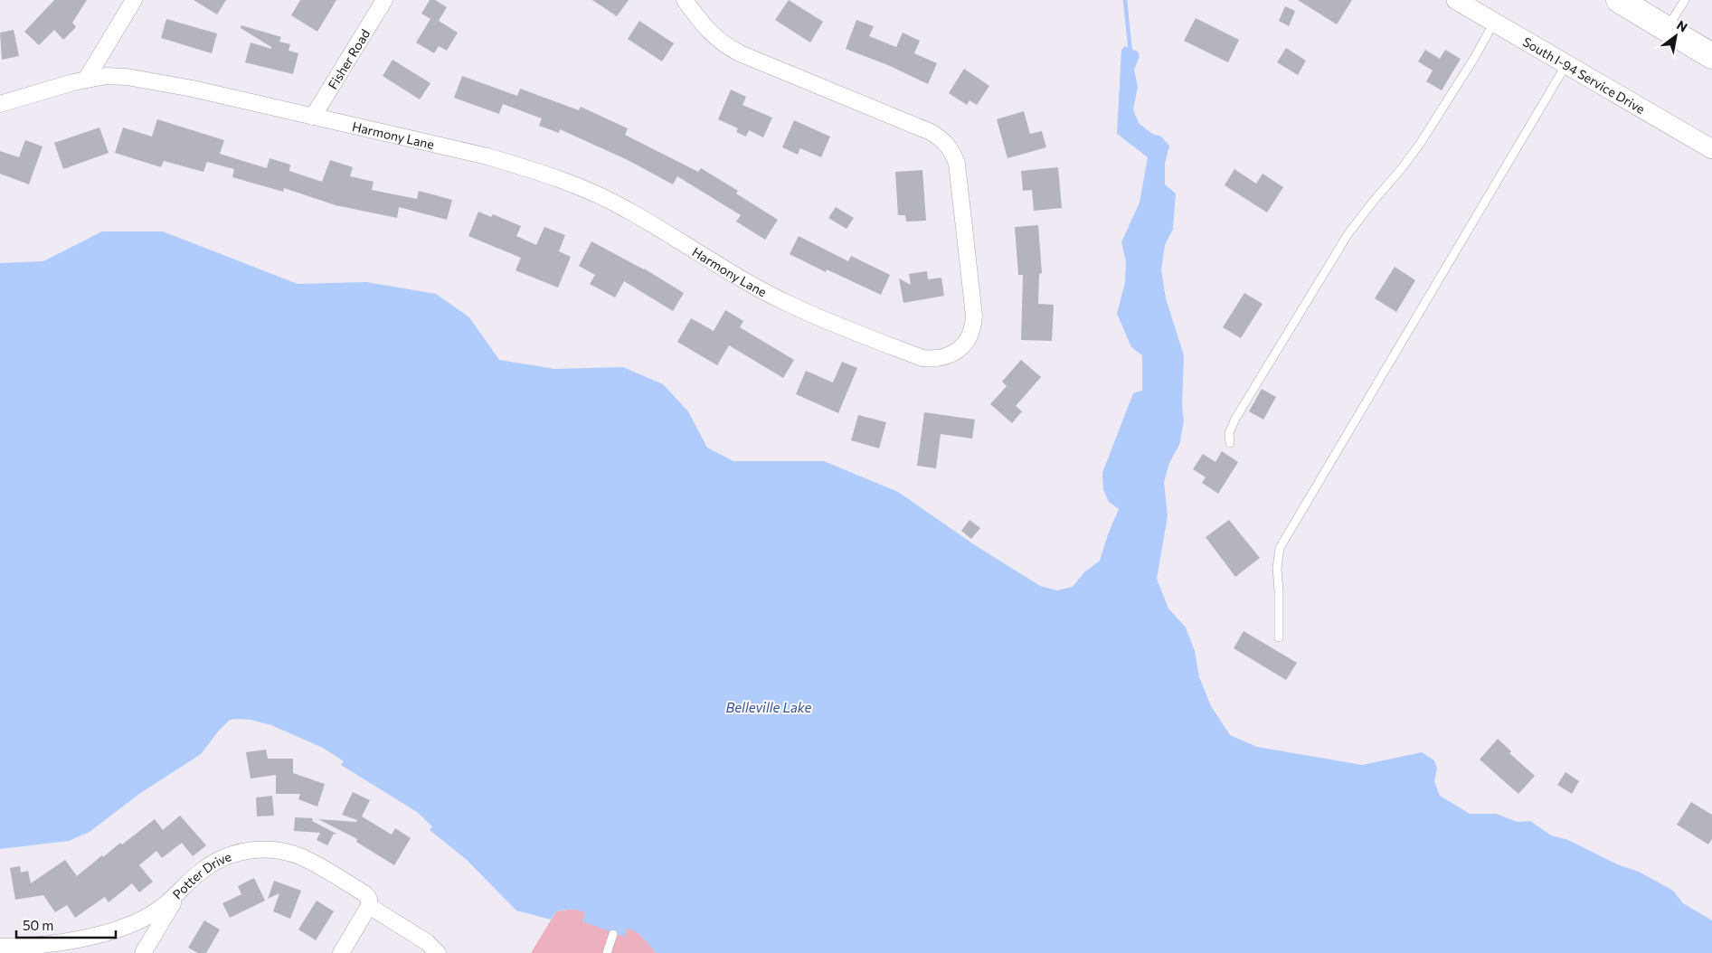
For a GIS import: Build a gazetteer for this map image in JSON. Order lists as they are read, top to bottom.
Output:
{
  "streets": {
    "street": [
      "Fisher Road",
      "South I-94 Service Drive",
      "Harmony Lane",
      "Potter Drive"
    ]
  },
  "crossings": [
    ["Fisher Road", "Harmony Lane"]
  ],
  "water": ["Belleville Lake"],
  "scale_bar": "50 m",
  "north": "top right"
}
